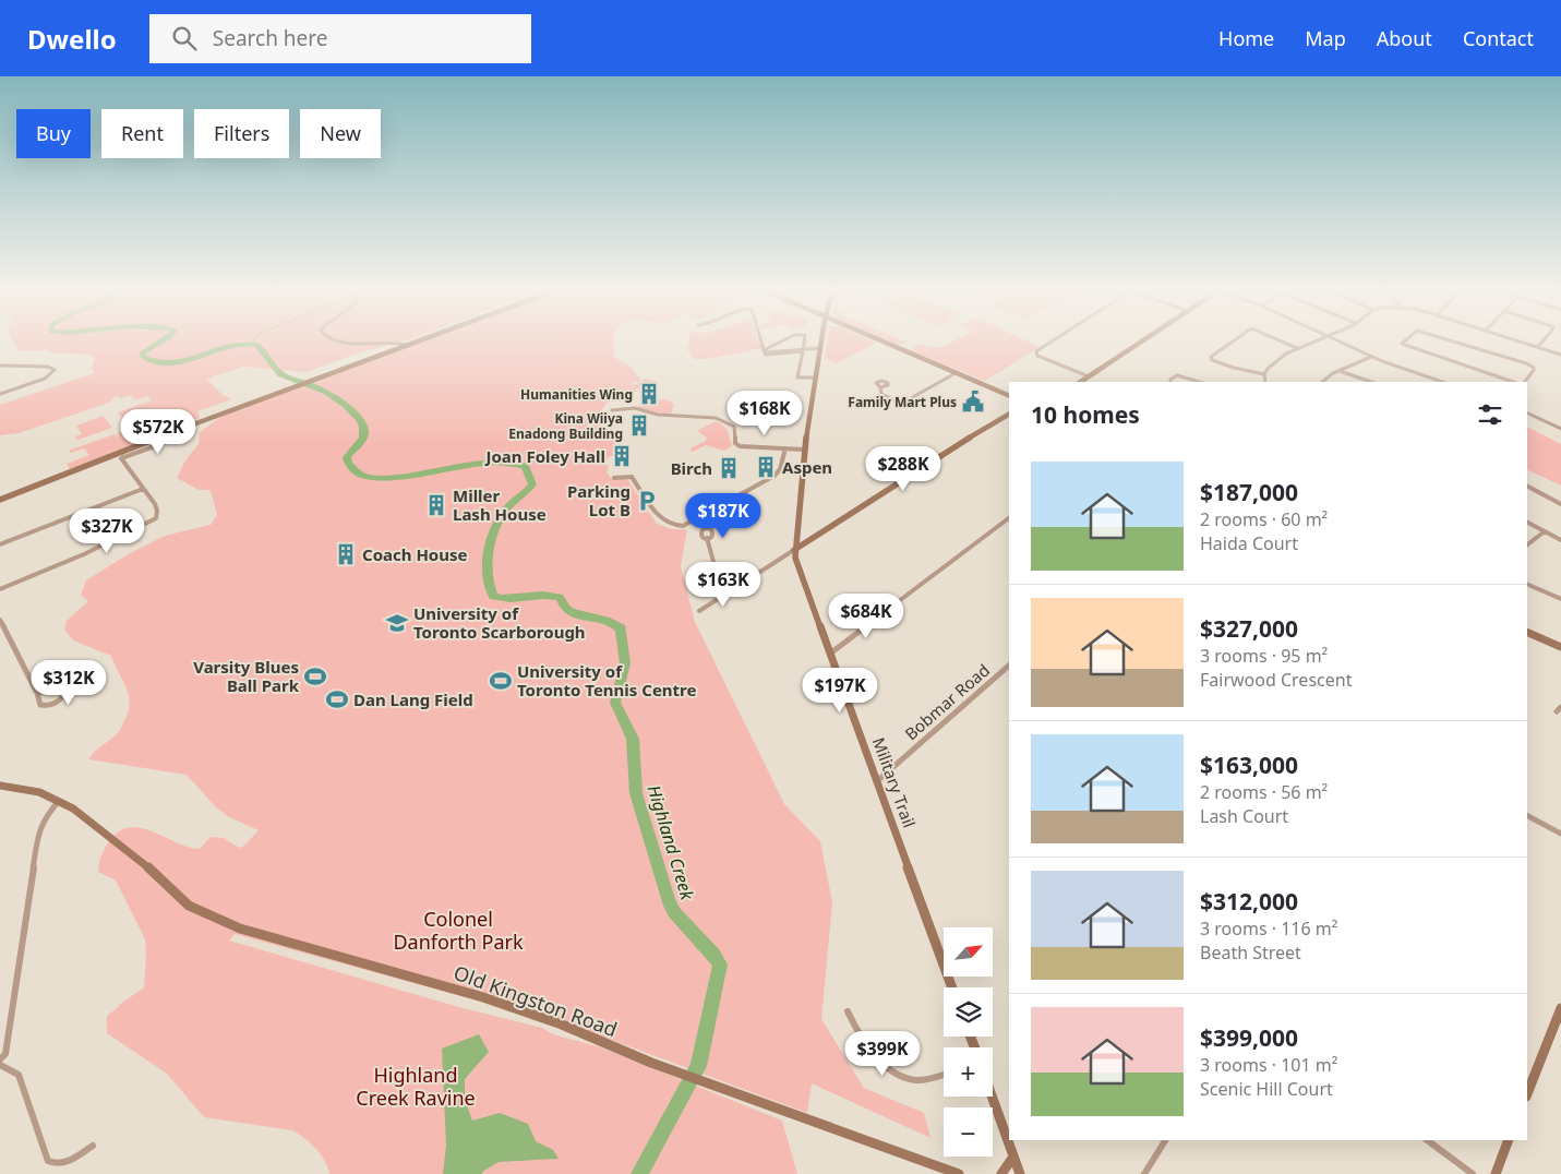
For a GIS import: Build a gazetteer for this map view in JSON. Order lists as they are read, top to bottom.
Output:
{
  "streets": {
    "street": ["Bobmar Road", "Military Trail", "Old Kingston Road"]
  },
  "crossings": [
    ["Bobmar Road", "Military Trail"]
  ],
  "water": ["Highland Creek"],
  "parks": ["Colonel Danforth Park", "Highland Creek Ravine"],
  "places": {
    "building": [
      "Humanities Wing",
      "Kina Wiiya Enadong Building",
      "Joan Foley Hall",
      "Aspen",
      "Birch",
      "Miller Lash House",
      "Coach House"
    ],
    "public building": ["Family Mart Plus"],
    "parking": ["Parking Lot B"],
    "school or university": ["University of Toronto Scarborough"],
    "sports": ["Varsity Blues Ball Park", "University of Toronto Tennis Centre", "Dan Lang Field"]
  },
  "north": "top right",
  "page": {
    "header": "Dwello",
    "search": "Search here",
    "nav": [
      "Home",
      "Map",
      "About",
      "Contact"
    ],
    "chip": [
      "Buy",
      "Rent",
      "Filters",
      "New"
    ],
    "heading": "10 homes",
    "price": [
      "$168K",
      "$572K",
      "$288K",
      "$187K",
      "$327K",
      "$163K",
      "$684K",
      "$312K",
      "$197K",
      "$399K"
    ],
    "list": [
      {
        "name": "$187,000",
        "note": "2 rooms · 60 m² · Haida Court"
      },
      {
        "name": "$327,000",
        "note": "3 rooms · 95 m² · Fairwood Crescent"
      },
      {
        "name": "$163,000",
        "note": "2 rooms · 56 m² · Lash Court"
      },
      {
        "name": "$312,000",
        "note": "3 rooms · 116 m² · Beath Street"
      },
      {
        "name": "$399,000",
        "note": "3 rooms · 101 m² · Scenic Hill Court"
      }
    ],
    "map_buttons": ["+", "−"]
  }
}
